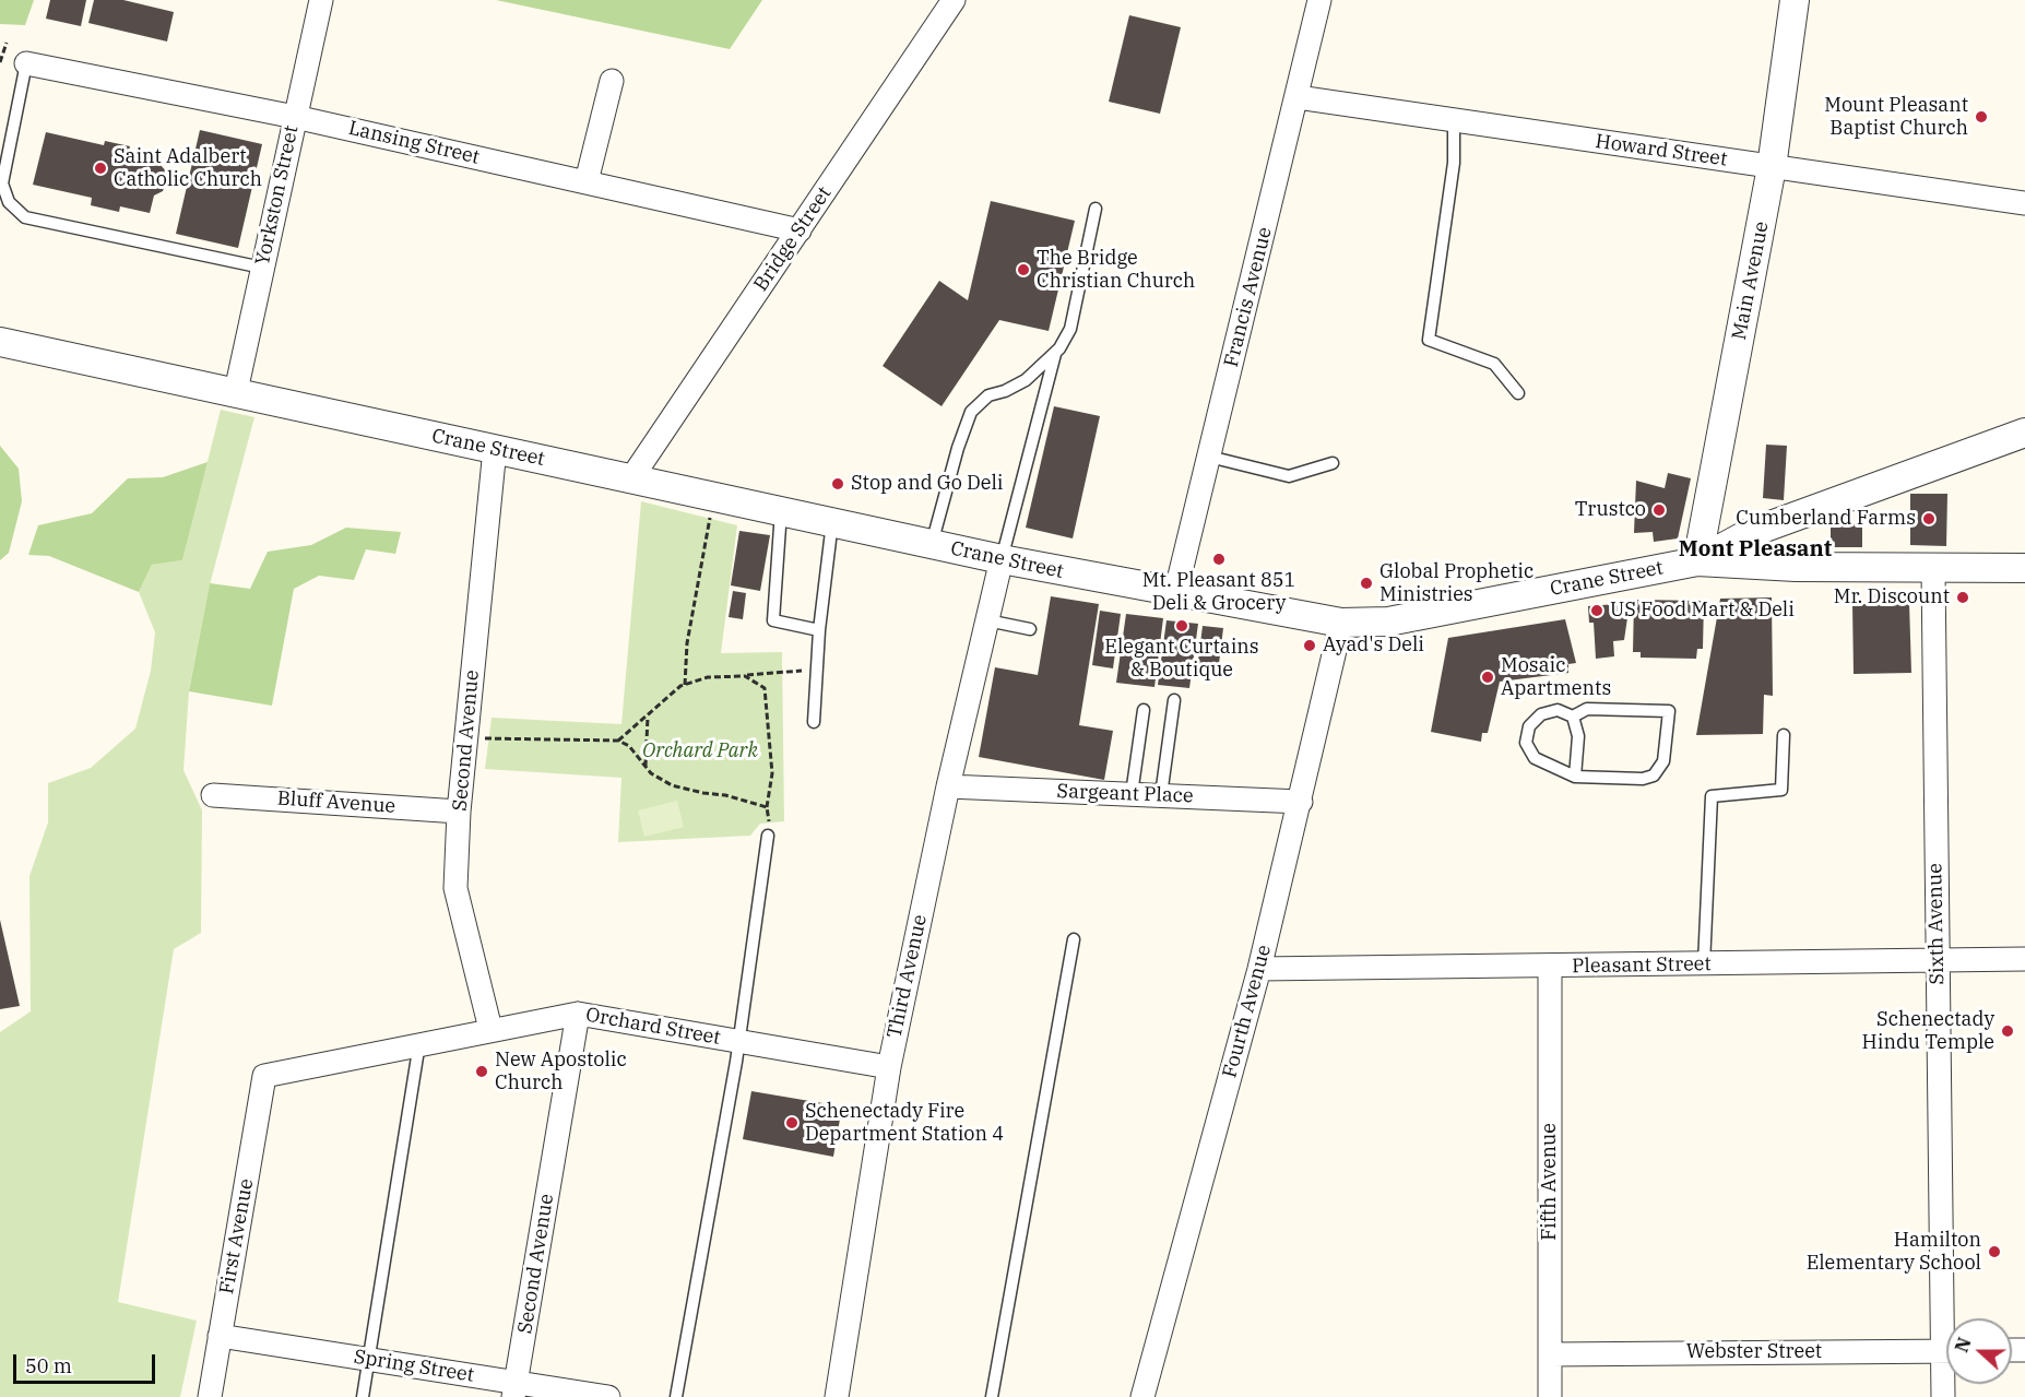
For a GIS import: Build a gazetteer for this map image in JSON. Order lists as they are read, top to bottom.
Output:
{
  "streets": {
    "street": [
      "Lansing Street",
      "Howard Street",
      "Yorkston Street",
      "Bridge Street",
      "Main Avenue",
      "Francis Avenue",
      "Crane Street",
      "Second Avenue",
      "Sargeant Place",
      "Bluff Avenue",
      "Sixth Avenue",
      "Pleasant Street",
      "Third Avenue",
      "Fourth Avenue",
      "Orchard Street",
      "Fifth Avenue",
      "First Avenue",
      "Webster Street",
      "Spring Street"
    ]
  },
  "crossings": [
    ["Lansing Street", "Yorkston Street"],
    ["Lansing Street", "Bridge Street"],
    ["Howard Street", "Main Avenue"],
    ["Howard Street", "Francis Avenue"],
    ["Yorkston Street", "Crane Street"],
    ["Bridge Street", "Crane Street"],
    ["Main Avenue", "Crane Street"],
    ["Francis Avenue", "Crane Street"],
    ["Crane Street", "Second Avenue"],
    ["Crane Street", "Sixth Avenue"],
    ["Crane Street", "Third Avenue"],
    ["Crane Street", "Fourth Avenue"],
    ["Second Avenue", "Bluff Avenue"],
    ["Second Avenue", "Orchard Street"],
    ["Second Avenue", "Spring Street"],
    ["Sargeant Place", "Third Avenue"],
    ["Sargeant Place", "Fourth Avenue"],
    ["Sixth Avenue", "Pleasant Street"],
    ["Pleasant Street", "Fourth Avenue"],
    ["Pleasant Street", "Fifth Avenue"],
    ["Third Avenue", "Orchard Street"],
    ["Orchard Street", "First Avenue"],
    ["Fifth Avenue", "Webster Street"],
    ["First Avenue", "Spring Street"]
  ],
  "districts": ["Mont Pleasant"],
  "parks": ["Orchard Park"],
  "places": [
    "Mount Pleasant Baptist Church",
    "Saint Adalbert Catholic Church",
    "The Bridge Christian Church",
    "Stop and Go Deli",
    "Trustco",
    "Cumberland Farms",
    "Mt. Pleasant 851 Deli & Grocery",
    "Global Prophetic Ministries",
    "Mr. Discount",
    "US Food Mart & Deli",
    "Elegant Curtains & Boutique",
    "Ayad's Deli",
    "Mosaic Apartments",
    "Schenectady Hindu Temple",
    "New Apostolic Church",
    "Schenectady Fire Department Station 4",
    "Hamilton Elementary School"
  ],
  "scale_bar": "50 m",
  "north": "left"
}
